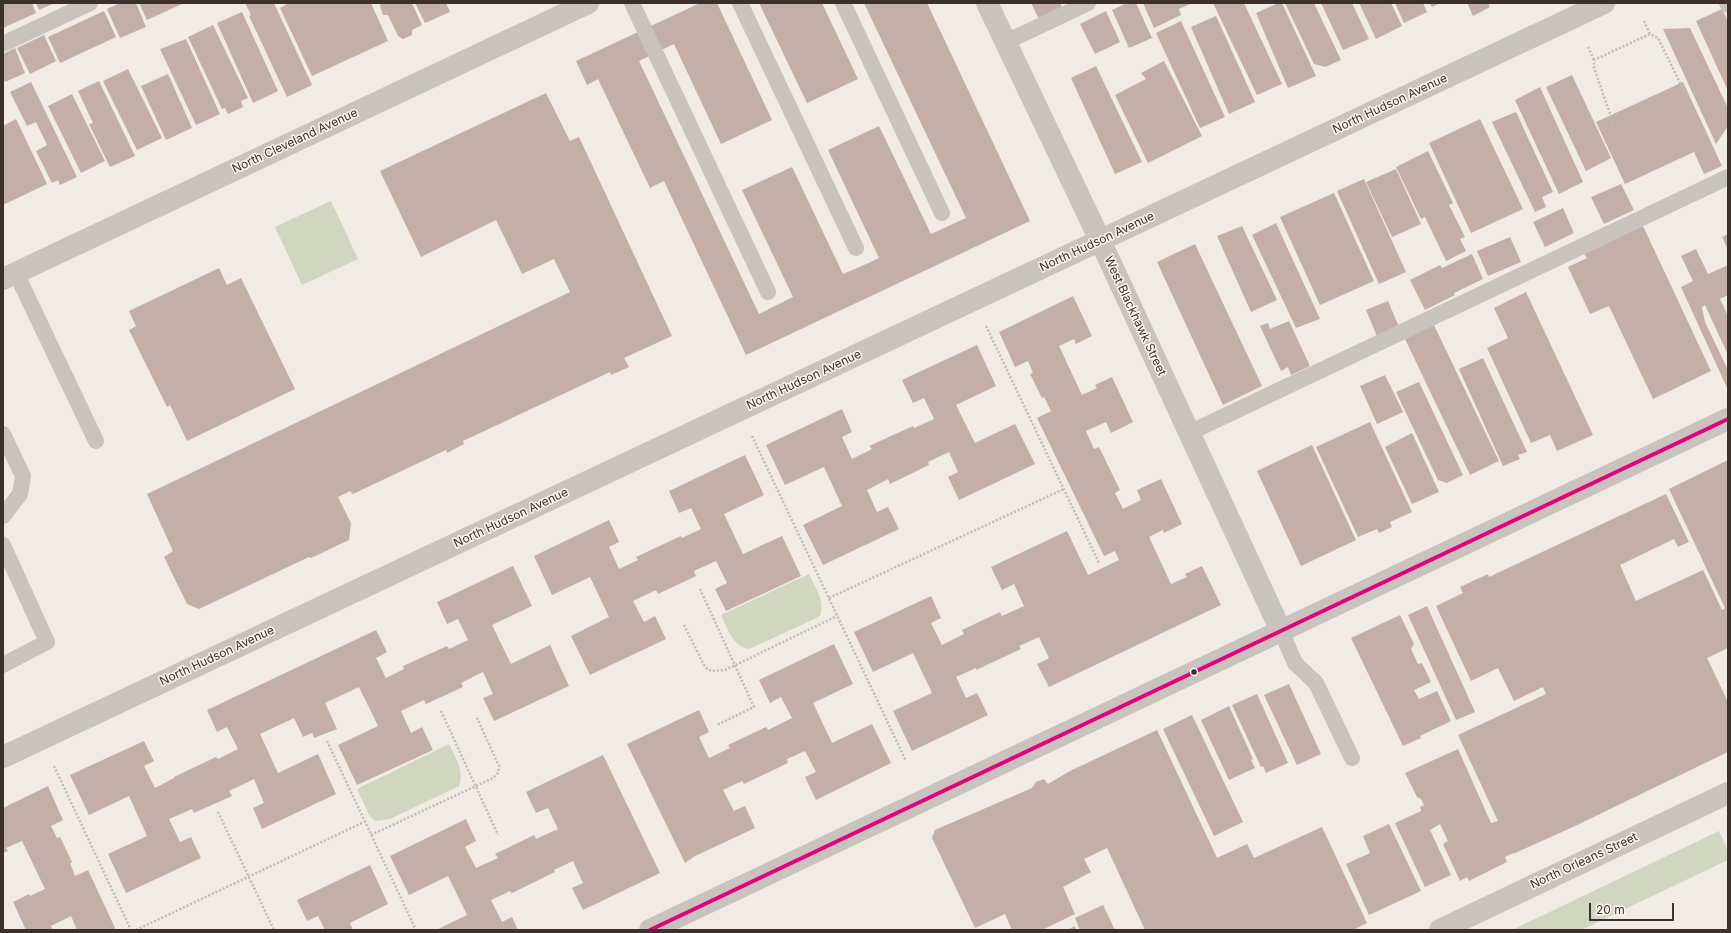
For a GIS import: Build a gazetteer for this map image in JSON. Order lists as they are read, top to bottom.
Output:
{
  "streets": {
    "street": [
      "North Hudson Avenue",
      "North Cleveland Avenue",
      "West Blackhawk Street",
      "North Orleans Street"
    ]
  },
  "crossings": [
    ["North Hudson Avenue", "West Blackhawk Street"]
  ],
  "scale_bar": "20 m"
}
